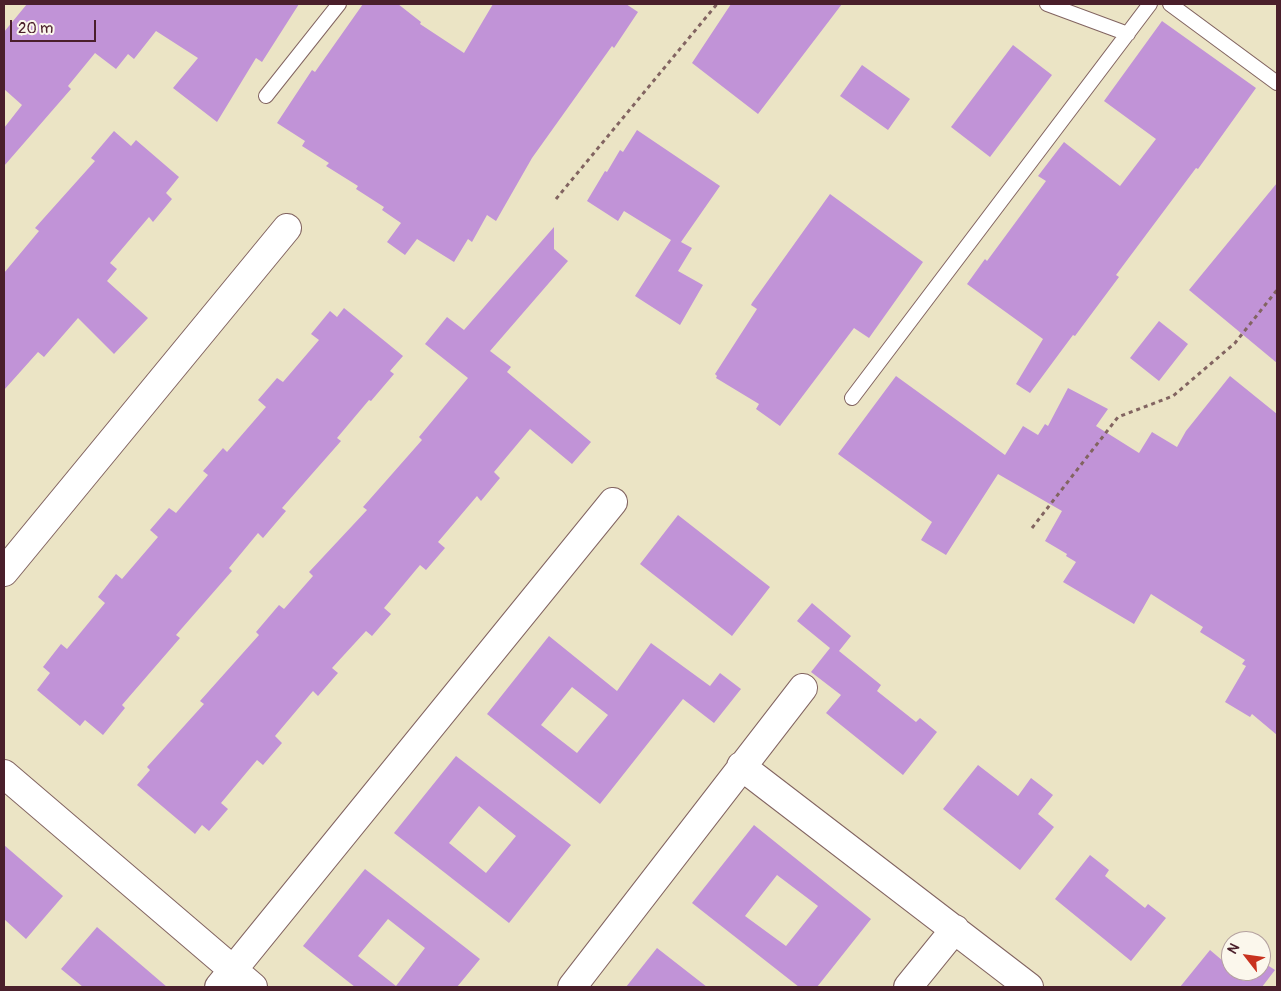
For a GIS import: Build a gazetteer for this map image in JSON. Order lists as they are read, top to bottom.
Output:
{
  "scale_bar": "20 m",
  "north": "top left"
}
